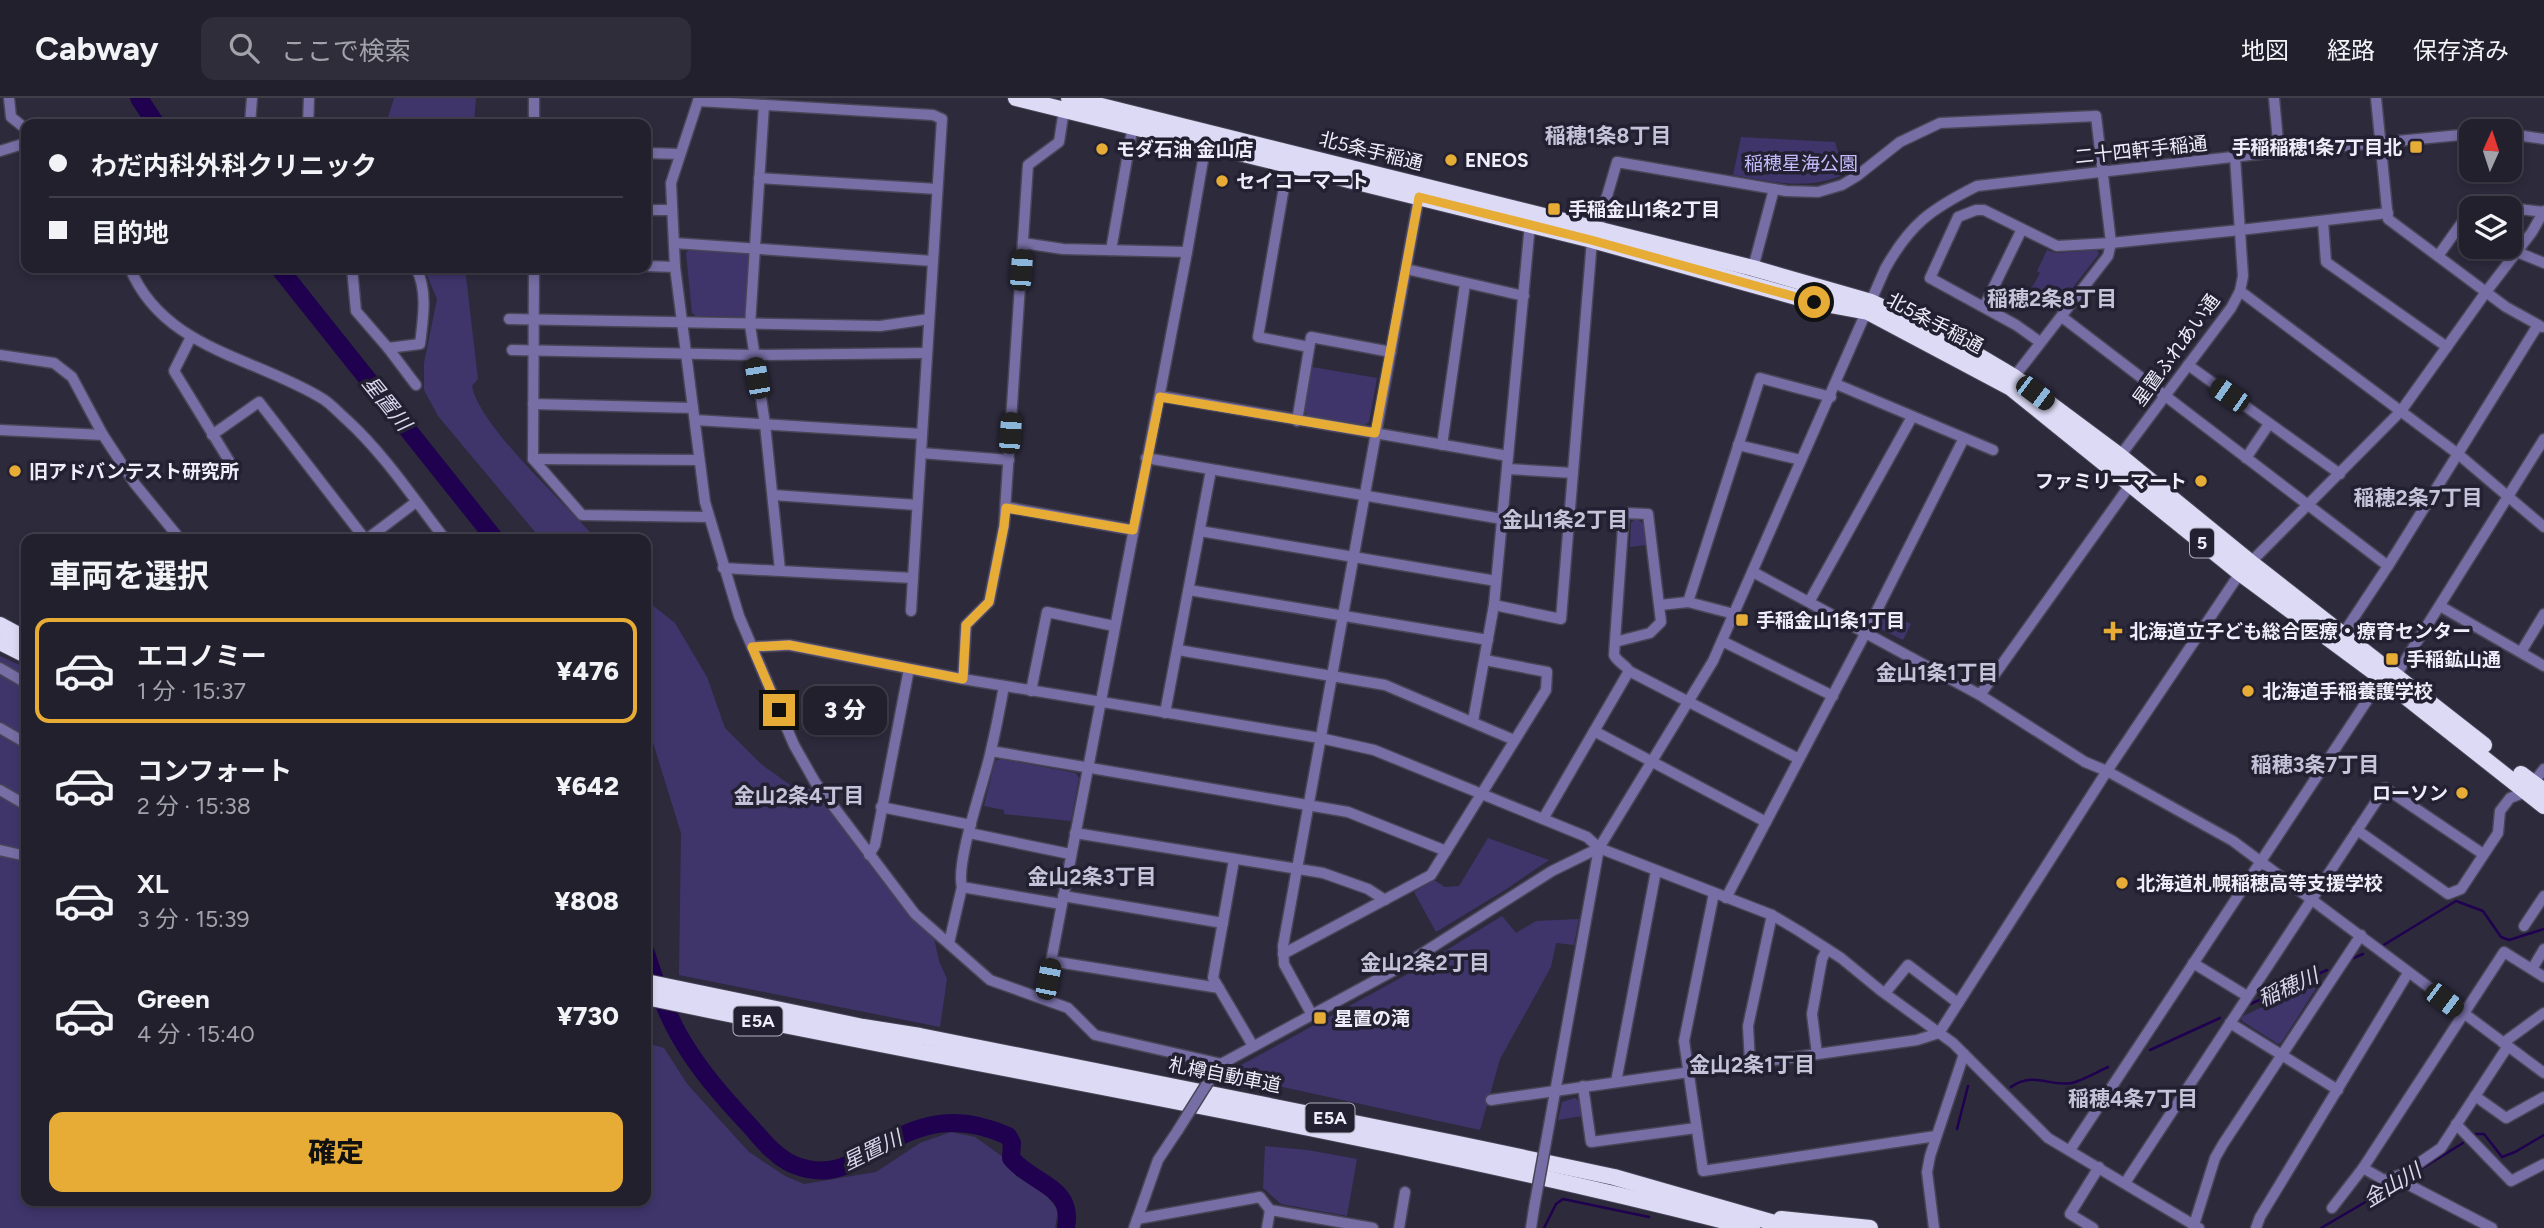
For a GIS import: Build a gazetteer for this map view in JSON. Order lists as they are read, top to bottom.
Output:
{
  "streets": {
    "highway": [
      "北5条手稲通",
      "5",
      "E5A",
      "札樽自動車道"
    ],
    "street": ["二十四軒手稲通", "星置ふれあい通"]
  },
  "crossings": [
    ["二十四軒手稲通", "北5条手稲通"],
    ["二十四軒手稲通", "星置ふれあい通"],
    ["北5条手稲通", "星置ふれあい通"]
  ],
  "districts": [
    "稲穂1条8丁目",
    "稲穂2条8丁目",
    "稲穂2条7丁目",
    "金山1条2丁目",
    "金山1条1丁目",
    "稲穂3条7丁目",
    "金山2条4丁目",
    "金山2条3丁目",
    "金山2条2丁目",
    "金山2条1丁目",
    "稲穂4条7丁目"
  ],
  "water": ["星置川", "稲穂川", "金山川"],
  "parks": ["稲穂星海公園"],
  "places": {
    "transit": [
      "手稲稲穂1条7丁目北",
      "手稲金山1条2丁目",
      "手稲金山1条1丁目",
      "手稲鉱山通",
      "星置の滝"
    ],
    "other": [
      "モダ石油 金山店",
      "ENEOS",
      "セイコーマート",
      "旧アドバンテスト研究所",
      "ファミリーマート",
      "北海道手稲養護学校",
      "ローソン",
      "北海道札幌稲穂高等支援学校"
    ],
    "health": ["北海道立子ども総合医療・療育センター"]
  },
  "north": "top",
  "page": {
    "header": "Cabway",
    "search": "ここで検索",
    "nav": ["地図", "経路", "保存済み"],
    "banner": ["わだ内科外科クリニック", "目的地"],
    "heading": "車両を選択",
    "list": [
      {
        "name": "エコノミー",
        "note": "1 分 · 15:37",
        "value": "¥476"
      },
      {
        "name": "コンフォート",
        "note": "2 分 · 15:38",
        "value": "¥642"
      },
      {
        "name": "XL",
        "note": "3 分 · 15:39",
        "value": "¥808"
      },
      {
        "name": "Green",
        "note": "4 分 · 15:40",
        "value": "¥730"
      }
    ],
    "bubble": "3 分",
    "buttons": "確定"
  }
}
